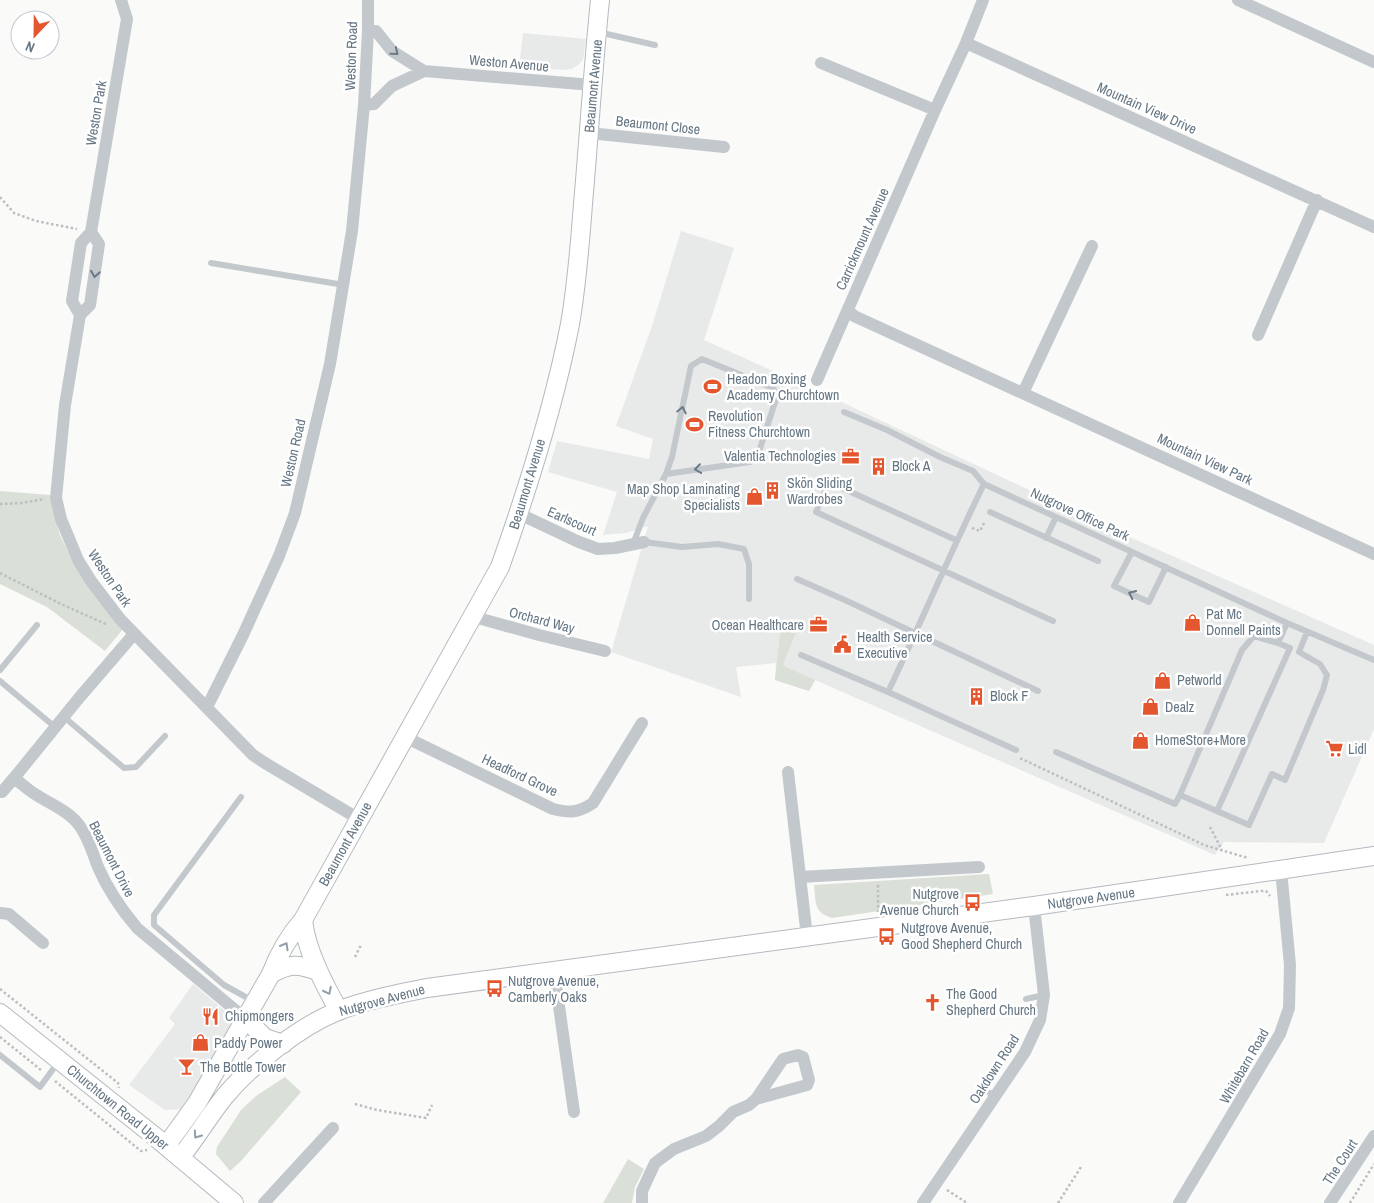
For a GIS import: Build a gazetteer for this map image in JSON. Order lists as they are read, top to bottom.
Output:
{
  "streets": {
    "main road": ["Beaumont Avenue", "Nutgrove Avenue", "Churchtown Road Upper"],
    "street": [
      "Weston Road",
      "Weston Avenue",
      "Mountain View Drive",
      "Weston Park",
      "Beaumont Close",
      "Carrickmount Avenue",
      "Mountain View Park",
      "Earlscourt",
      "Orchard Way",
      "Headford Grove",
      "Beaumont Drive",
      "Whitebarn Road",
      "Oakdown Road",
      "The Court"
    ],
    "lane": ["Nutgrove Office Park"]
  },
  "crossings": [
    ["Weston Road", "Weston Avenue"],
    ["Weston Road", "Weston Park"],
    ["Weston Avenue", "Beaumont Avenue"],
    ["Beaumont Avenue", "Beaumont Close"],
    ["Beaumont Avenue", "Earlscourt"],
    ["Beaumont Avenue", "Orchard Way"],
    ["Beaumont Avenue", "Headford Grove"],
    ["Beaumont Avenue", "Beaumont Drive"],
    ["Beaumont Avenue", "Nutgrove Avenue"],
    ["Beaumont Avenue", "Churchtown Road Upper"],
    ["Mountain View Drive", "Carrickmount Avenue"],
    ["Carrickmount Avenue", "Mountain View Park"],
    ["Nutgrove Avenue", "Whitebarn Road"],
    ["Nutgrove Avenue", "Oakdown Road"],
    ["Nutgrove Avenue", "Churchtown Road Upper"]
  ],
  "places": {
    "sports": ["Headon Boxing Academy Churchtown", "Revolution Fitness Churchtown"],
    "office": ["Valentia Technologies", "Ocean Healthcare"],
    "building": ["Block A", "Skön Sliding Wardrobes", "Block F"],
    "shop": [
      "Map Shop Laminating Specialists",
      "Pat Mc Donnell Paints",
      "Petworld",
      "Dealz",
      "HomeStore+More",
      "Paddy Power"
    ],
    "public building": ["Health Service Executive"],
    "supermarket": ["Lidl"],
    "bus stop": ["Nutgrove Avenue Church", "Nutgrove Avenue, Good Shepherd Church", "Nutgrove Avenue, Camberly Oaks"],
    "church": ["The Good Shepherd Church"],
    "restaurant": ["Chipmongers"],
    "bar": ["The Bottle Tower"]
  },
  "north": "bottom"
}
